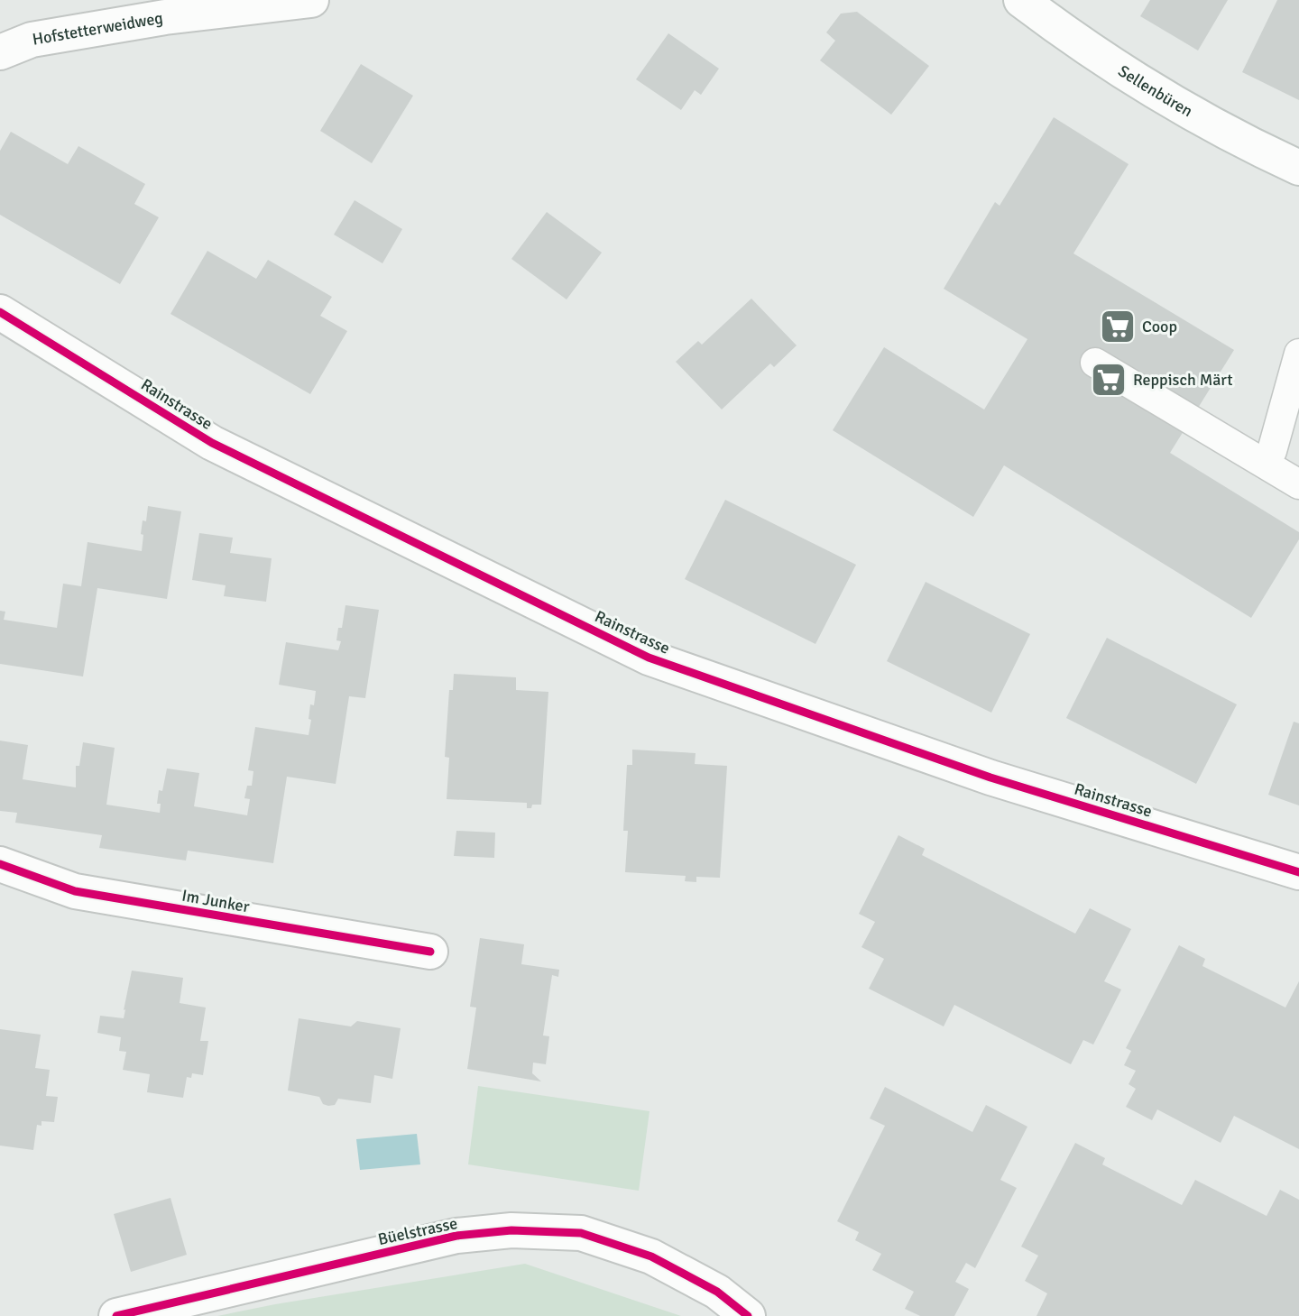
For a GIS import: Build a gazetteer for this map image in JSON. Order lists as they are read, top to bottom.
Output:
{
  "streets": {
    "street": [
      "Hofstetterweidweg",
      "Sellenbüren",
      "Rainstrasse",
      "Im Junker",
      "Büelstrasse"
    ]
  },
  "places": {
    "supermarket": ["Coop", "Reppisch Märt"]
  }
}
